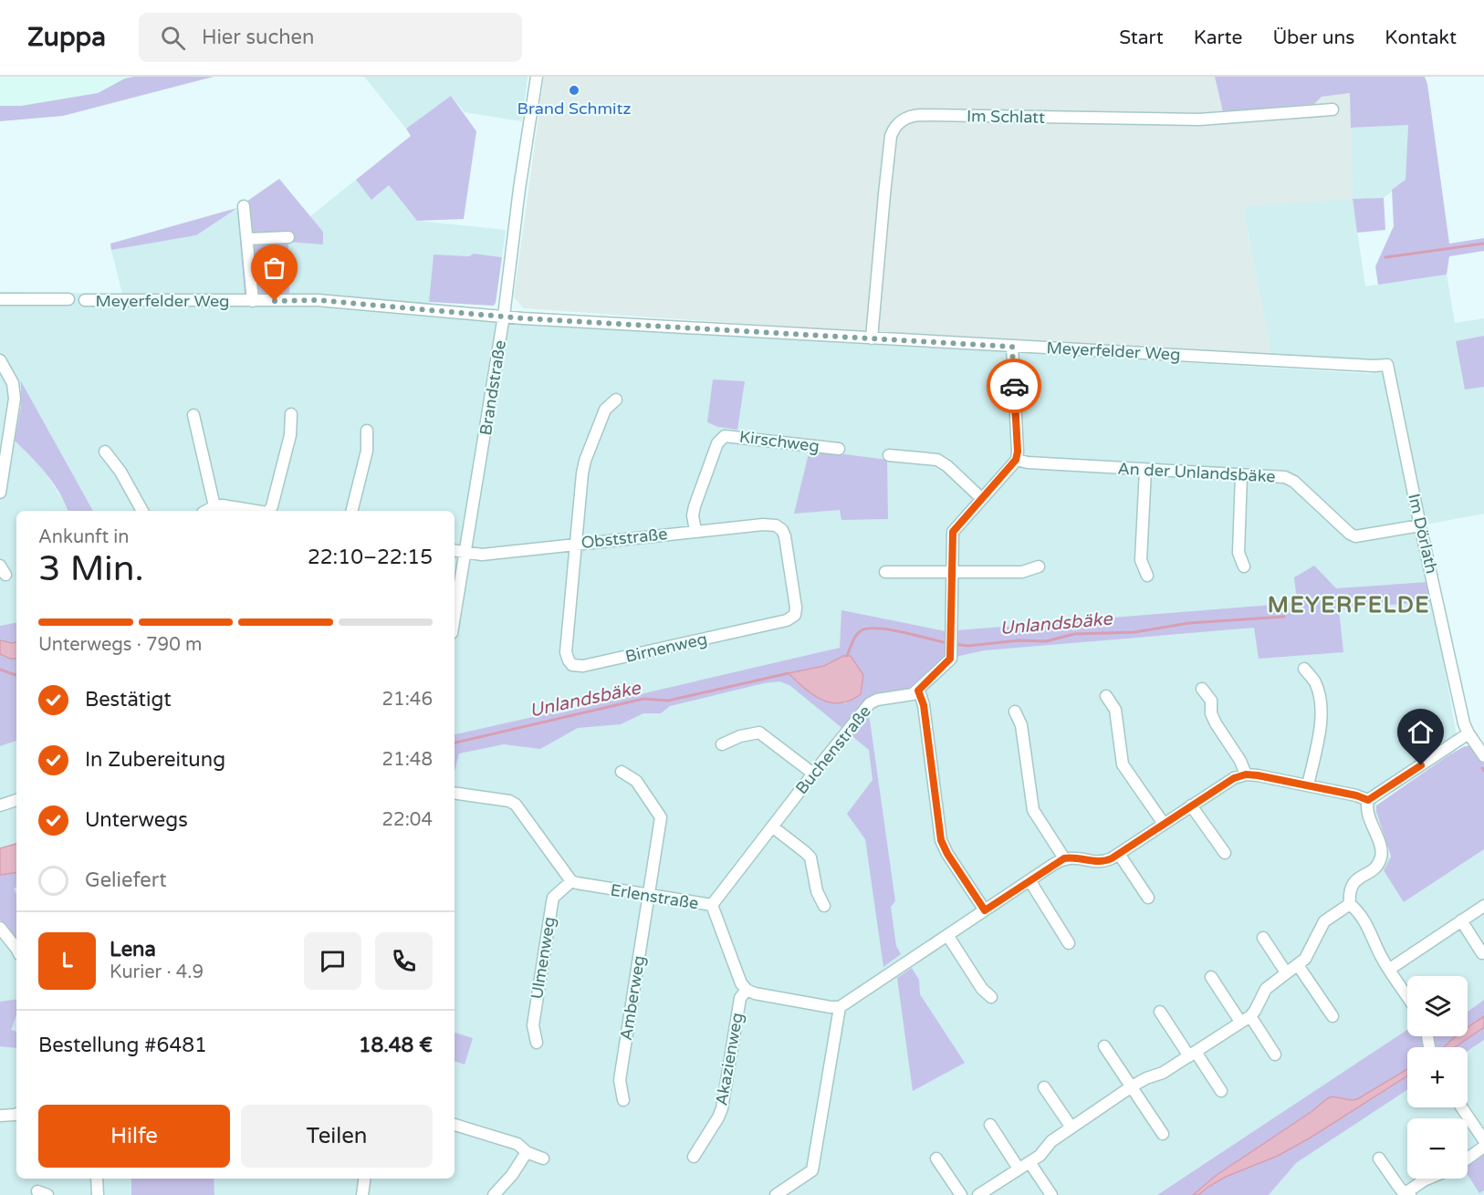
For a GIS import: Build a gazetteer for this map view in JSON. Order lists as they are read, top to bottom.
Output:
{
  "streets": {
    "street": [
      "Im Schlatt",
      "Meyerfelder Weg",
      "Brandstraße",
      "Kirschweg",
      "An der Unlandsbäke",
      "Im Dörlath",
      "Obststraße",
      "Birnenweg",
      "Buchenstraße",
      "Erlenstraße",
      "Ulmenweg",
      "Amberweg",
      "Akazienweg"
    ]
  },
  "crossings": [
    ["Im Schlatt", "Meyerfelder Weg"],
    ["Meyerfelder Weg", "Brandstraße"],
    ["Meyerfelder Weg", "Im Dörlath"],
    ["Brandstraße", "Obststraße"],
    ["Kirschweg", "Obststraße"],
    ["An der Unlandsbäke", "Im Dörlath"],
    ["An der Unlandsbäke", "Buchenstraße"],
    ["Obststraße", "Birnenweg"],
    ["Buchenstraße", "Erlenstraße"],
    ["Erlenstraße", "Ulmenweg"],
    ["Erlenstraße", "Amberweg"],
    ["Erlenstraße", "Akazienweg"]
  ],
  "districts": ["MEYERFELDE"],
  "water": ["Unlandsbäke"],
  "places": ["Brand Schmitz"],
  "page": {
    "header": "Zuppa",
    "search": "Hier suchen",
    "nav": [
      "Start",
      "Karte",
      "Über uns",
      "Kontakt"
    ],
    "heading": ["3 Min.", "Ankunft in", "22:10–22:15"],
    "panel": [
      "Lena",
      "Kurier · 4.9",
      "Bestellung #6481",
      "18.48 €"
    ],
    "bar": "Unterwegs · 790 m",
    "list": [
      ["Bestätigt", "21:46"],
      ["In Zubereitung", "21:48"],
      ["Unterwegs", "22:04"],
      "Geliefert"
    ],
    "round": "L",
    "map_buttons": ["+", "−"],
    "buttons": ["Hilfe", "Teilen"]
  }
}
